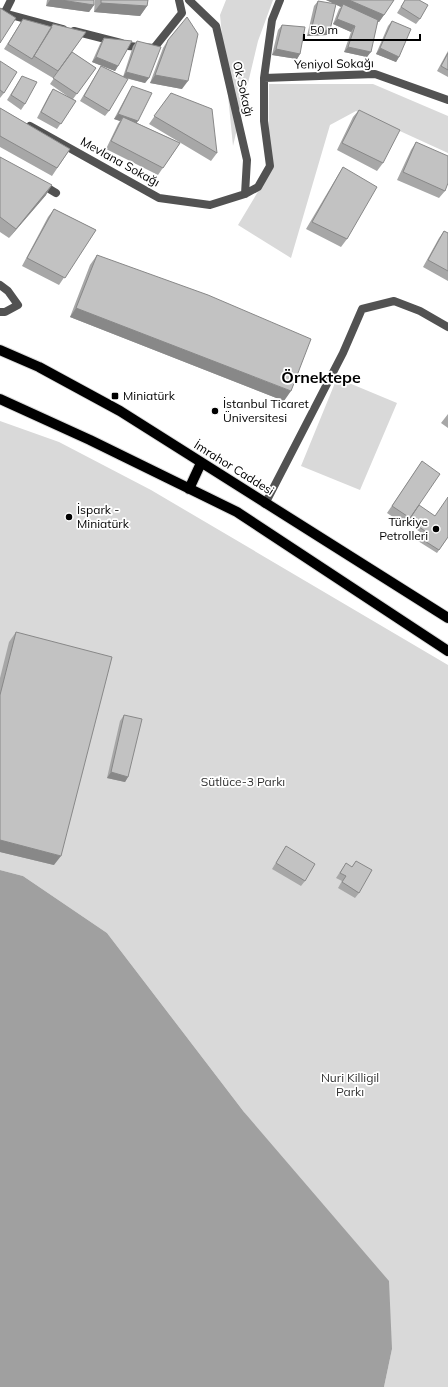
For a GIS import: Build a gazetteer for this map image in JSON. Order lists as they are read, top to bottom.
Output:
{
  "streets": {
    "main road": ["İmrahor Caddesi"],
    "street": ["Yeniyol Sokağı", "Ok Sokağı", "Mevlana Sokağı"]
  },
  "crossings": [
    ["Yeniyol Sokağı", "Mevlana Sokağı"],
    ["Ok Sokağı", "Mevlana Sokağı"]
  ],
  "districts": ["Örnektepe"],
  "parks": ["Sütlüce-3 Parkı", "Nuri Killigil Parkı"],
  "places": {
    "transit": ["Miniatürk"],
    "other": ["İstanbul Ticaret Üniversitesi", "İspark - Miniatürk", "Türkiye Petrolleri"]
  },
  "scale_bar": "50 m"
}
